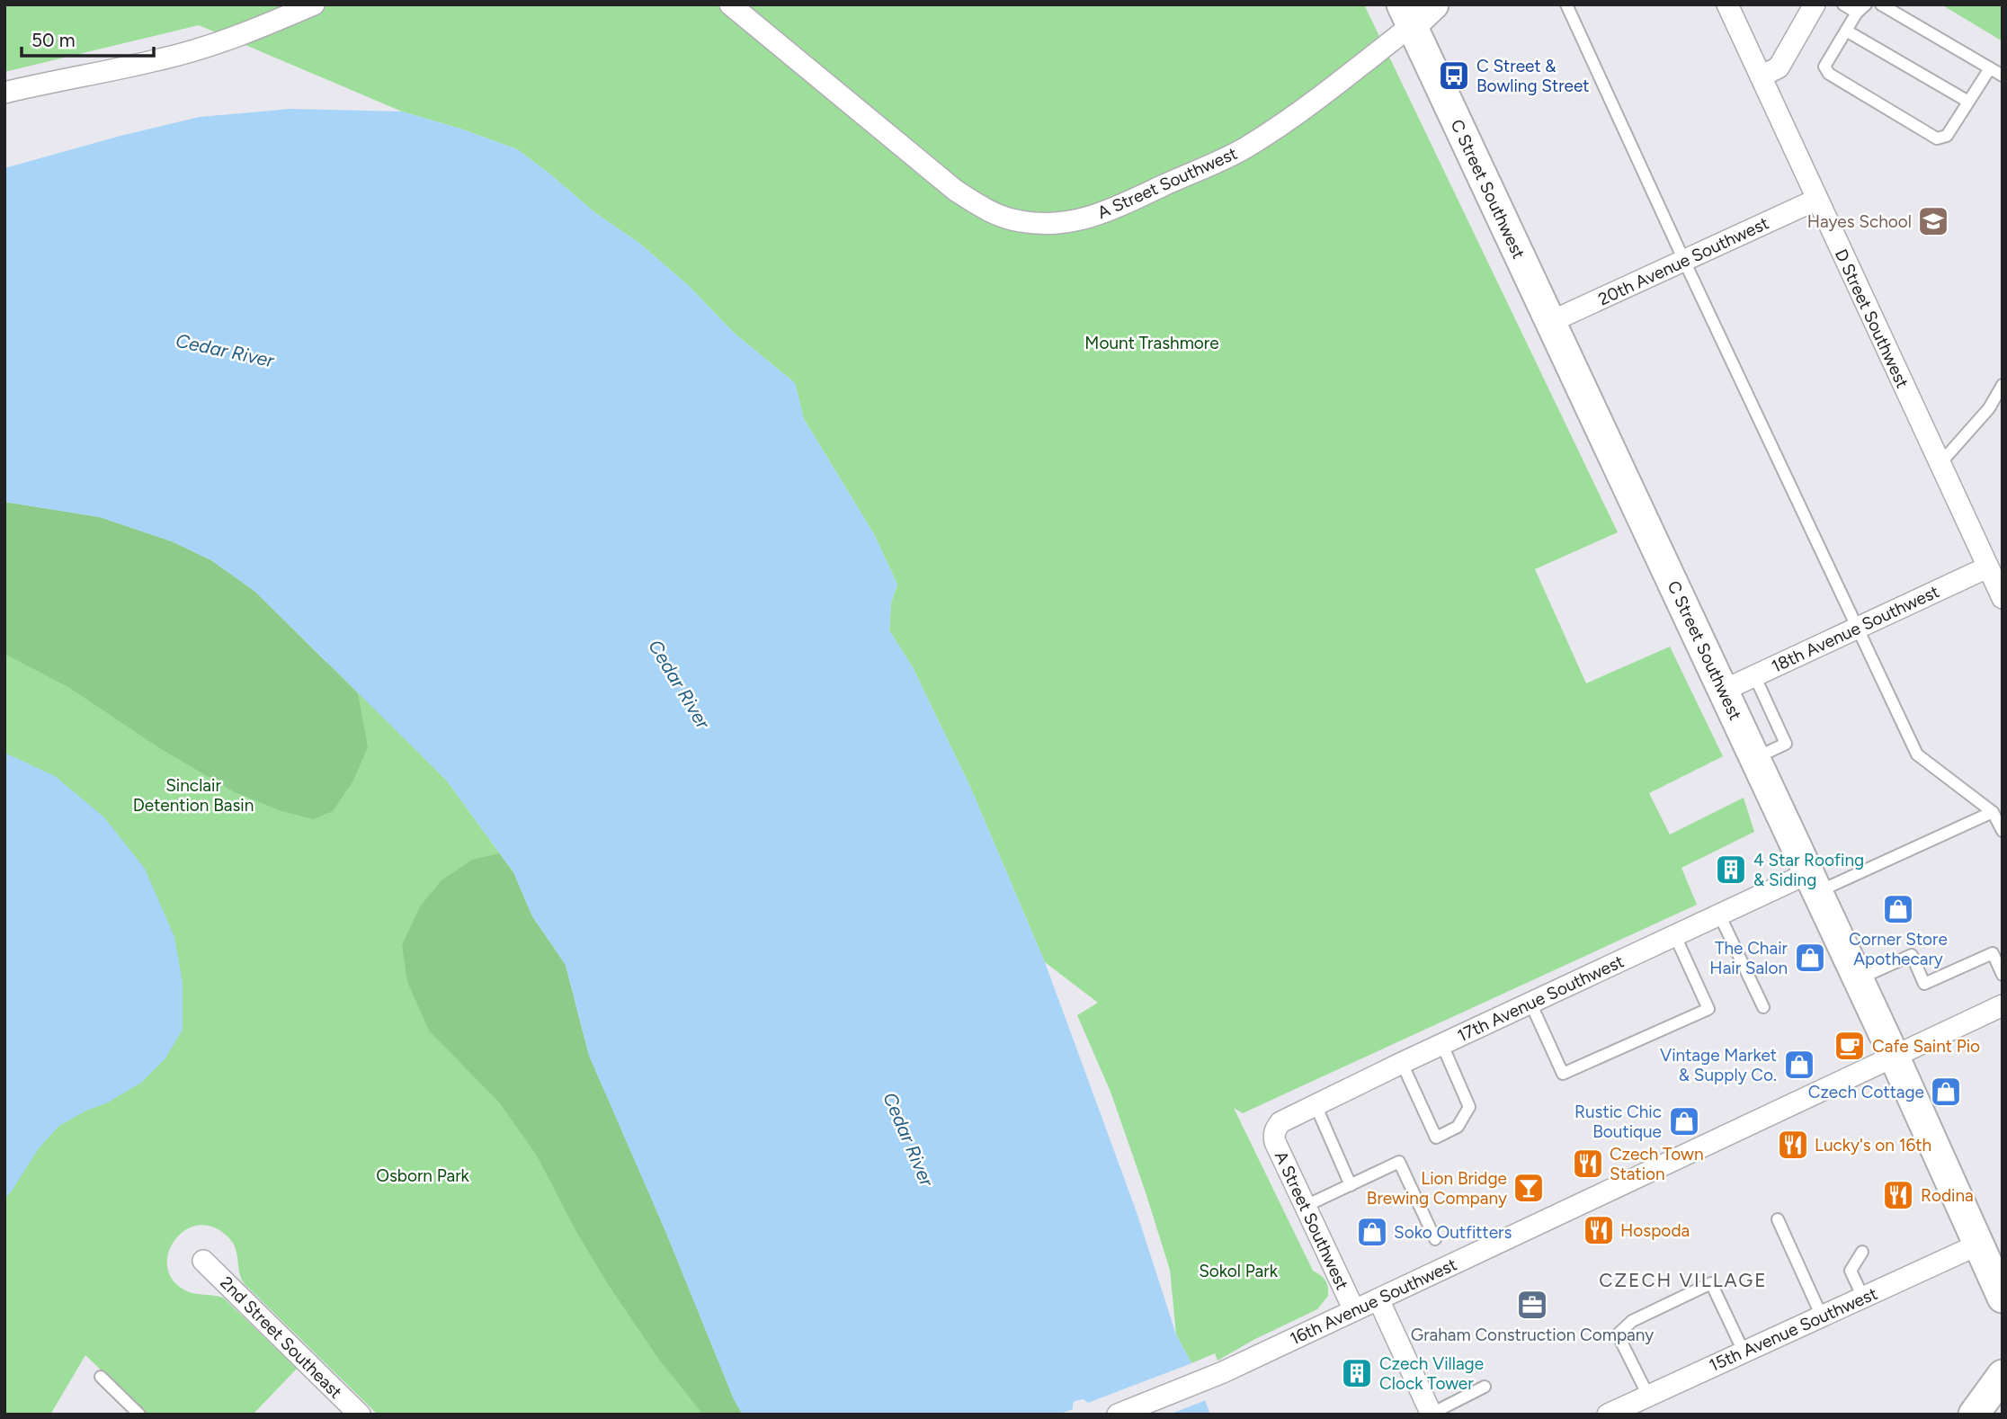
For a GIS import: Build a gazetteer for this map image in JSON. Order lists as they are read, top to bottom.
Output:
{
  "streets": {
    "main road": ["C Street Southwest"],
    "street": [
      "A Street Southwest",
      "20th Avenue Southwest",
      "D Street Southwest",
      "18th Avenue Southwest",
      "17th Avenue Southwest",
      "16th Avenue Southwest",
      "15th Avenue Southwest",
      "2nd Street Southeast"
    ]
  },
  "crossings": [
    ["A Street Southwest", "C Street Southwest"],
    ["A Street Southwest", "17th Avenue Southwest"],
    ["A Street Southwest", "16th Avenue Southwest"],
    ["C Street Southwest", "20th Avenue Southwest"],
    ["C Street Southwest", "18th Avenue Southwest"],
    ["C Street Southwest", "17th Avenue Southwest"],
    ["C Street Southwest", "16th Avenue Southwest"],
    ["C Street Southwest", "15th Avenue Southwest"],
    ["20th Avenue Southwest", "D Street Southwest"],
    ["D Street Southwest", "18th Avenue Southwest"]
  ],
  "districts": ["CZECH VILLAGE"],
  "water": ["Cedar River"],
  "parks": [
    "Mount Trashmore",
    "Sinclair Detention Basin",
    "Osborn Park",
    "Sokol Park"
  ],
  "places": {
    "bus stop": ["C Street & Bowling Street"],
    "school or university": ["Hayes School"],
    "building": ["4 Star Roofing & Siding", "Czech Village Clock Tower"],
    "shop": [
      "Corner Store Apothecary",
      "The Chair Hair Salon",
      "Vintage Market & Supply Co.",
      "Czech Cottage",
      "Rustic Chic Boutique",
      "Soko Outfitters"
    ],
    "cafe": ["Cafe Saint Pio"],
    "restaurant": [
      "Lucky's on 16th",
      "Czech Town Station",
      "Rodina",
      "Hospoda"
    ],
    "bar": ["Lion Bridge Brewing Company"],
    "office": ["Graham Construction Company"]
  },
  "scale_bar": "50 m"
}
